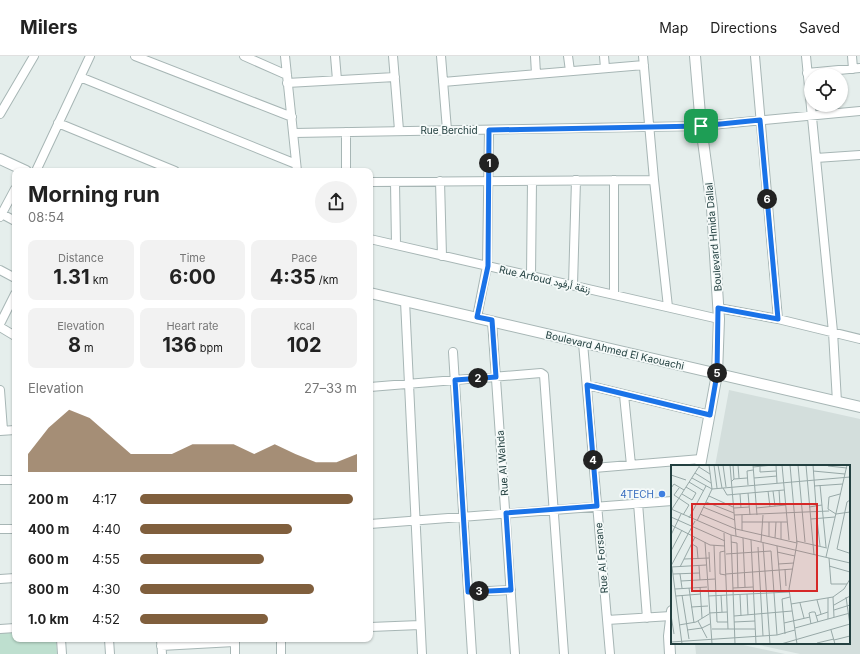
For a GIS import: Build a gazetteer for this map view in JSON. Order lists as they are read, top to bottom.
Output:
{
  "streets": {
    "street": [
      "Rue Berchid",
      "Boulevard Hmida Dallal",
      "Rue Arfoud زنقة أرفود",
      "Boulevard Ahmed El Kaouachi",
      "Rue Al Wahda",
      "Rue Al Forsane"
    ]
  },
  "crossings": [
    ["Rue Berchid", "Boulevard Hmida Dallal"],
    ["Boulevard Hmida Dallal", "Rue Arfoud زنقة أرفود"],
    ["Boulevard Hmida Dallal", "Boulevard Ahmed El Kaouachi"],
    ["Boulevard Ahmed El Kaouachi", "Rue Al Wahda"],
    ["Boulevard Ahmed El Kaouachi", "Rue Al Forsane"]
  ],
  "places": ["4TECH"],
  "page": {
    "header": "Milers",
    "nav": ["Map", "Directions", "Saved"],
    "pins": [
      "1",
      "6",
      "5",
      "2",
      "4",
      "3"
    ],
    "heading": ["Morning run", "08:54"],
    "stats": [
      ["Distance", "1.31 km"],
      ["Time", "6:00"],
      ["Pace", "4:35 /km"],
      ["Elevation", "8 m"],
      ["Heart rate", "136 bpm"],
      ["kcal", "102"]
    ],
    "chart": ["Elevation", "27–33 m"],
    "list": [
      {
        "name": "200 m",
        "note": "4:17"
      },
      {
        "name": "400 m",
        "note": "4:40"
      },
      {
        "name": "600 m",
        "note": "4:55"
      },
      {
        "name": "800 m",
        "note": "4:30"
      },
      {
        "name": "1.0 km",
        "note": "4:52"
      }
    ]
  }
}
